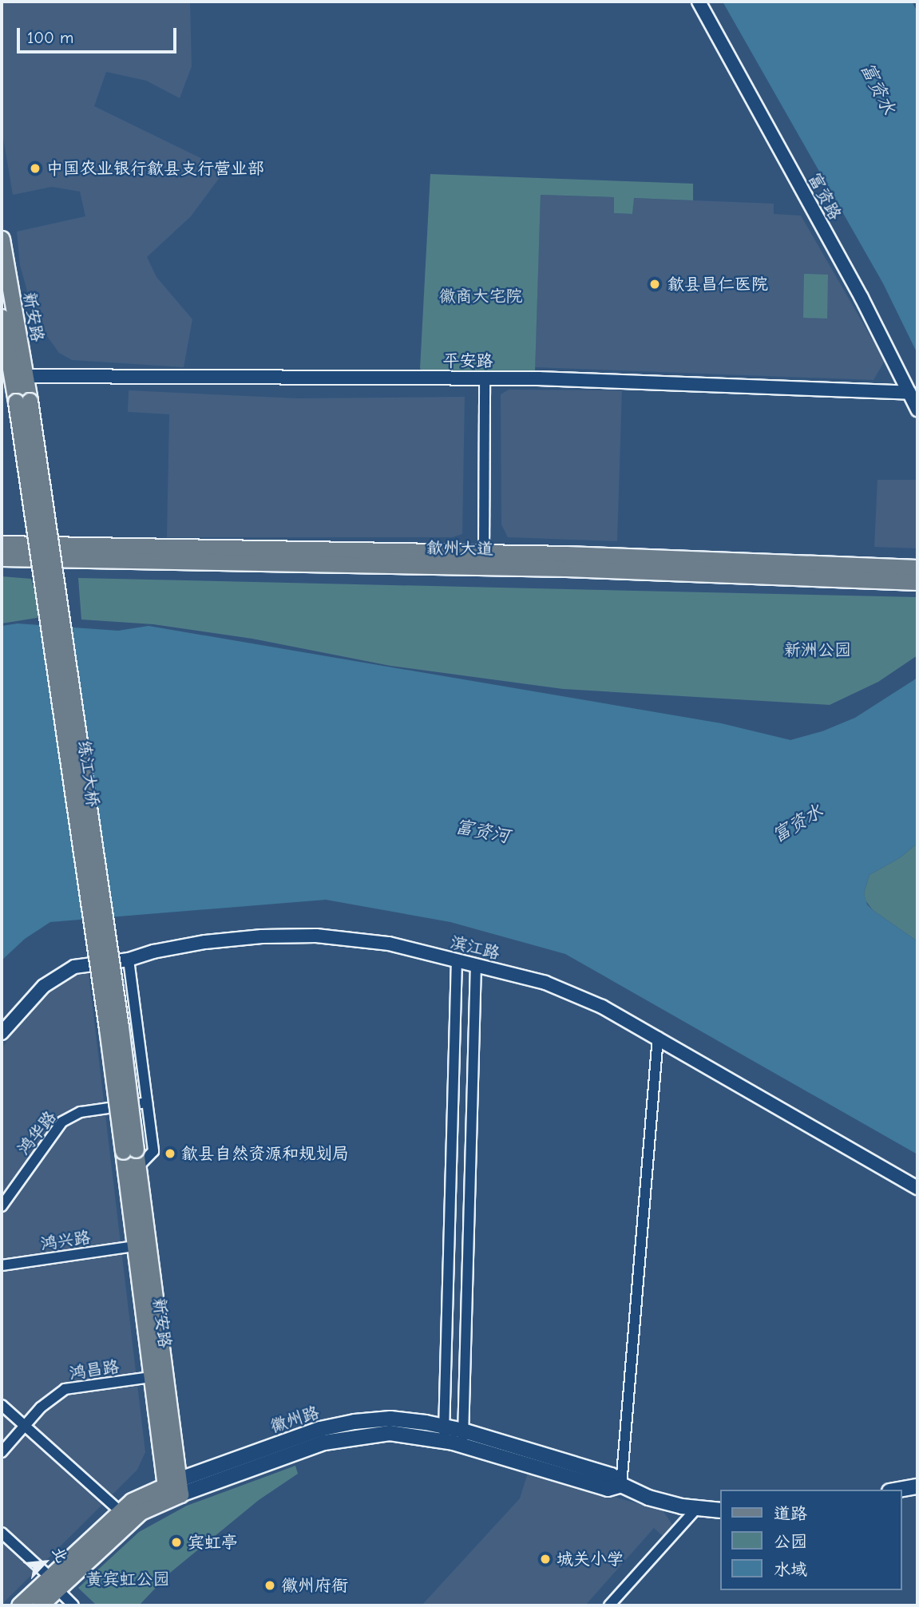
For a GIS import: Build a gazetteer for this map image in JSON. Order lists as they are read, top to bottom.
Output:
{
  "streets": {
    "main road": [
      "新安路",
      "歙州大道",
      "练江大桥",
      "徽州路"
    ],
    "street": [
      "富资路",
      "平安路",
      "滨江路",
      "鸿华路",
      "鸿兴路",
      "鸿昌路"
    ]
  },
  "crossings": [
    ["富资路", "平安路"],
    ["新安路", "平安路"],
    ["新安路", "练江大桥"],
    ["新安路", "鸿兴路"],
    ["新安路", "鸿昌路"],
    ["新安路", "徽州路"]
  ],
  "water": ["富资水", "富资河"],
  "parks": ["徽商大宅院", "新洲公园", "黄宾虹公园"],
  "places": [
    "中国农业银行歙县支行营业部",
    "歙县昌仁医院",
    "歙县自然资源和规划局",
    "宾虹亭",
    "城关小学",
    "徽州府衙"
  ],
  "legend": ["道路", "公园", "水域"],
  "scale_bar": "100 m",
  "north": "top right"
}
